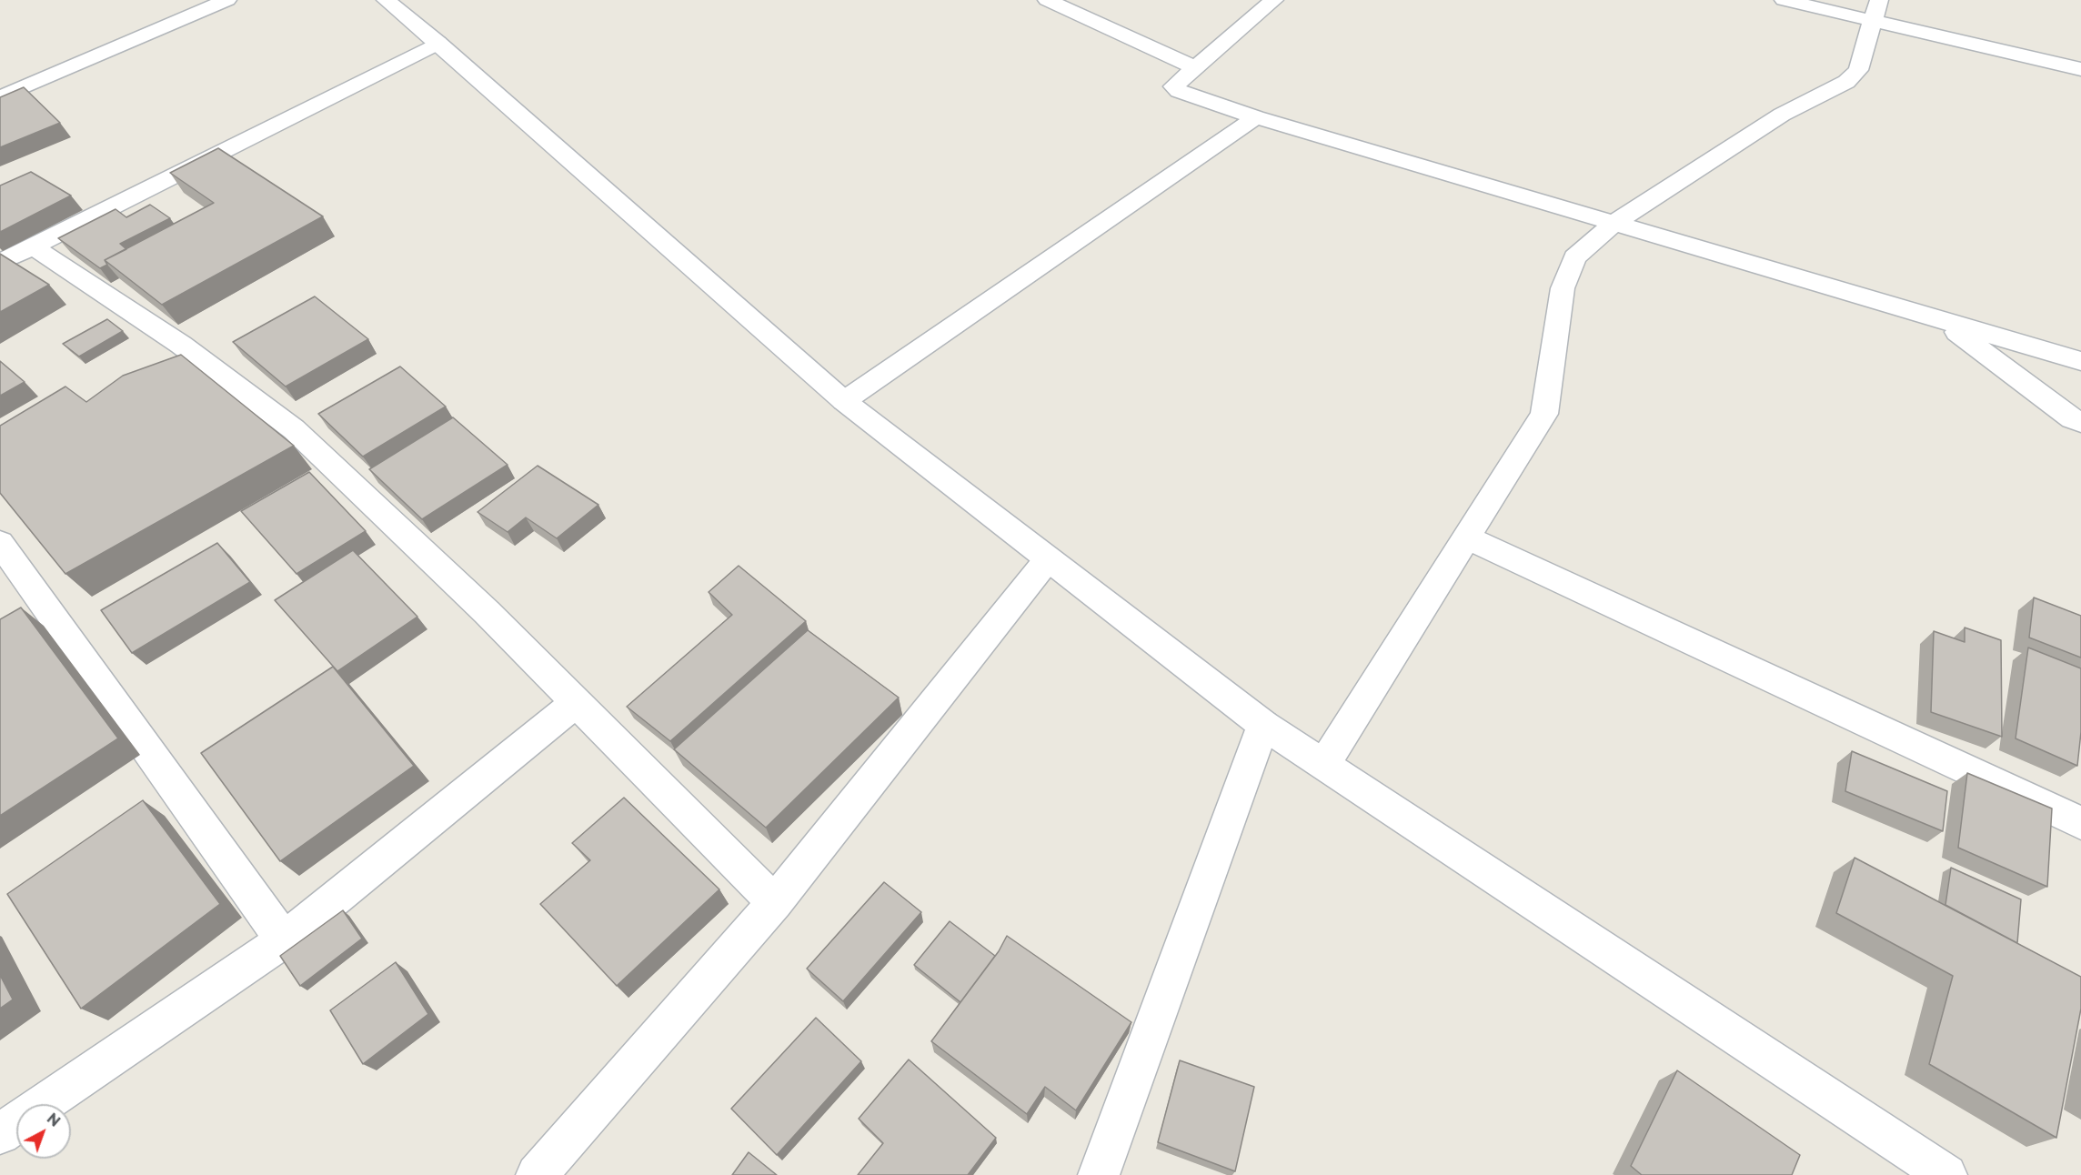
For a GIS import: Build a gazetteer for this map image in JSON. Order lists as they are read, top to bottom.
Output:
{
  "north": "top right"
}
